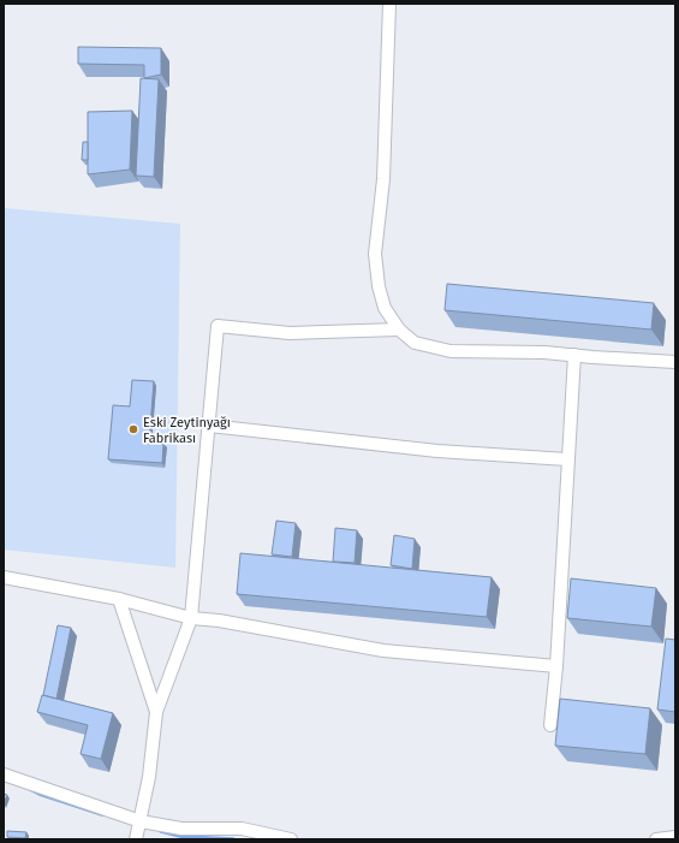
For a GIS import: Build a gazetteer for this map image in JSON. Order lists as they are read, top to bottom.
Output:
{
  "places": ["Eski Zeytinyağı Fabrikası"]
}
